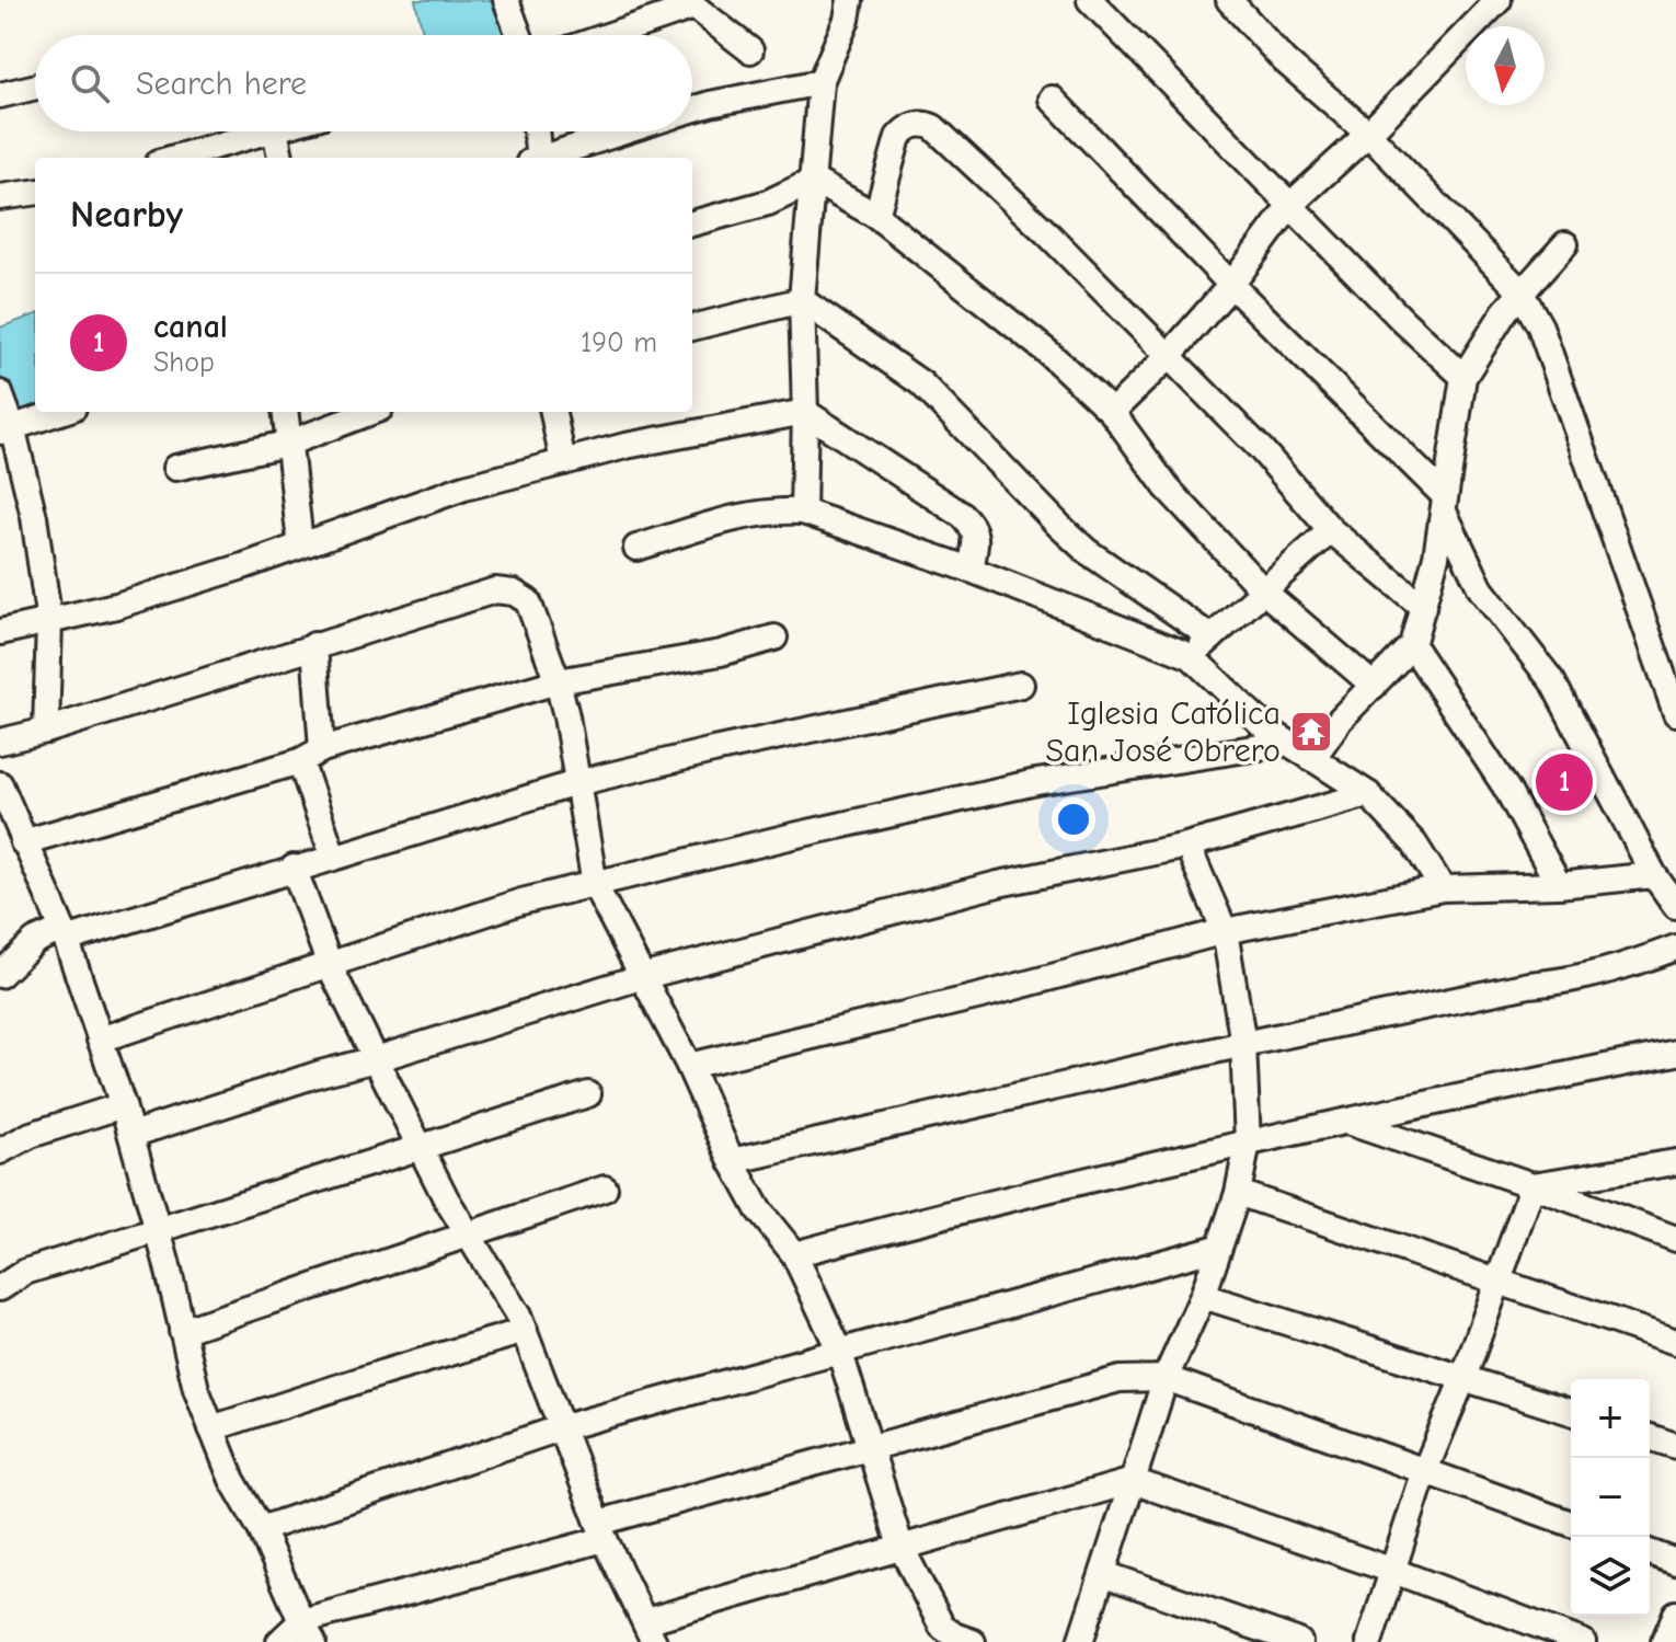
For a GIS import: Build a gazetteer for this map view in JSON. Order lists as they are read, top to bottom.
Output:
{
  "places": {
    "temple": ["Iglesia Católica San José Obrero"]
  },
  "north": "bottom",
  "page": {
    "search": "Search here",
    "heading": "Nearby",
    "list": [
      {
        "mark": "1",
        "name": "canal",
        "note": "Shop",
        "value": "190 m"
      }
    ],
    "pins": "1",
    "map_buttons": ["+", "−"]
  }
}
